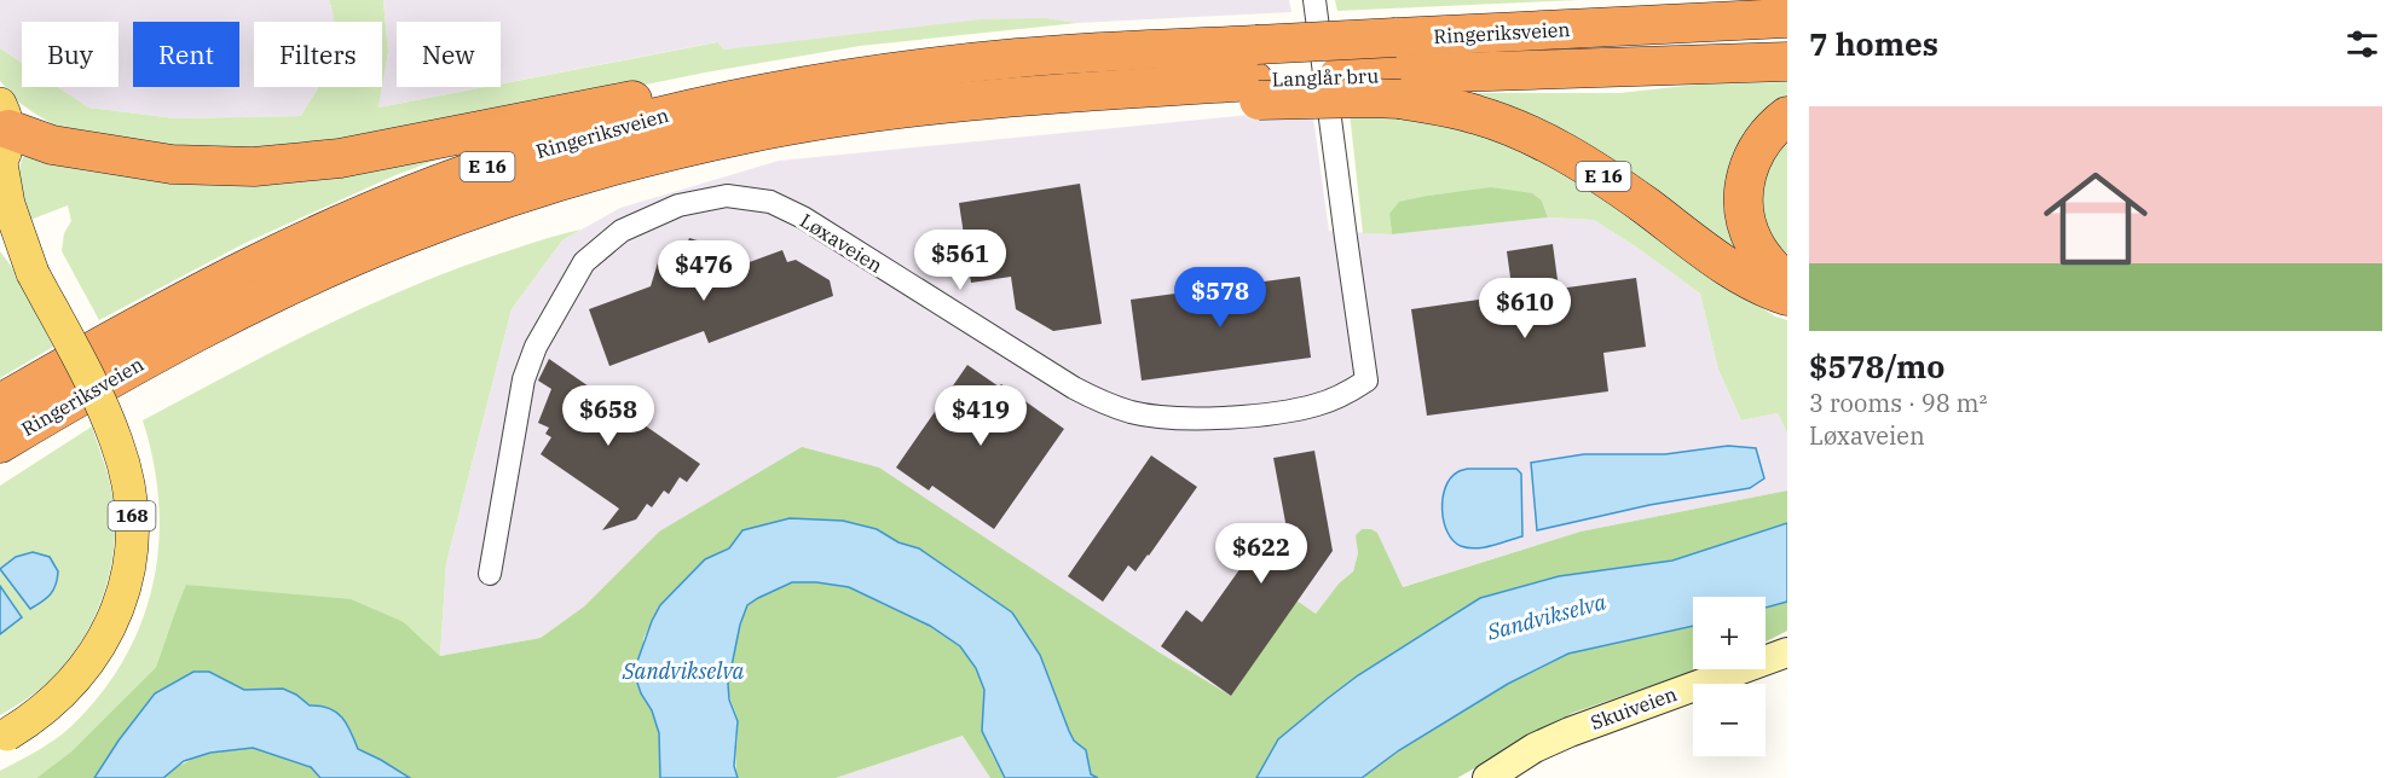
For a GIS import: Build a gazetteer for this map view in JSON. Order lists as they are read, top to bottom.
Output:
{
  "streets": {
    "highway": ["Ringeriksveien", "Langlår bru", "E 16"],
    "main road": ["168", "Skuiveien"],
    "street": ["Løxaveien"]
  },
  "crossings": [
    ["Ringeriksveien", "Langlår bru"],
    ["Ringeriksveien", "E 16"],
    ["Langlår bru", "E 16"],
    ["E 16", "168"]
  ],
  "water": ["Sandvikselva"],
  "page": {
    "heading": "7 homes",
    "chip": [
      "Buy",
      "Rent",
      "Filters",
      "New"
    ],
    "list": [
      {
        "name": "$578/mo",
        "note": "3 rooms · 98 m² · Løxaveien"
      }
    ],
    "price": [
      "$561",
      "$476",
      "$578",
      "$610",
      "$658",
      "$419",
      "$622"
    ],
    "map_buttons": ["+", "−"]
  }
}
